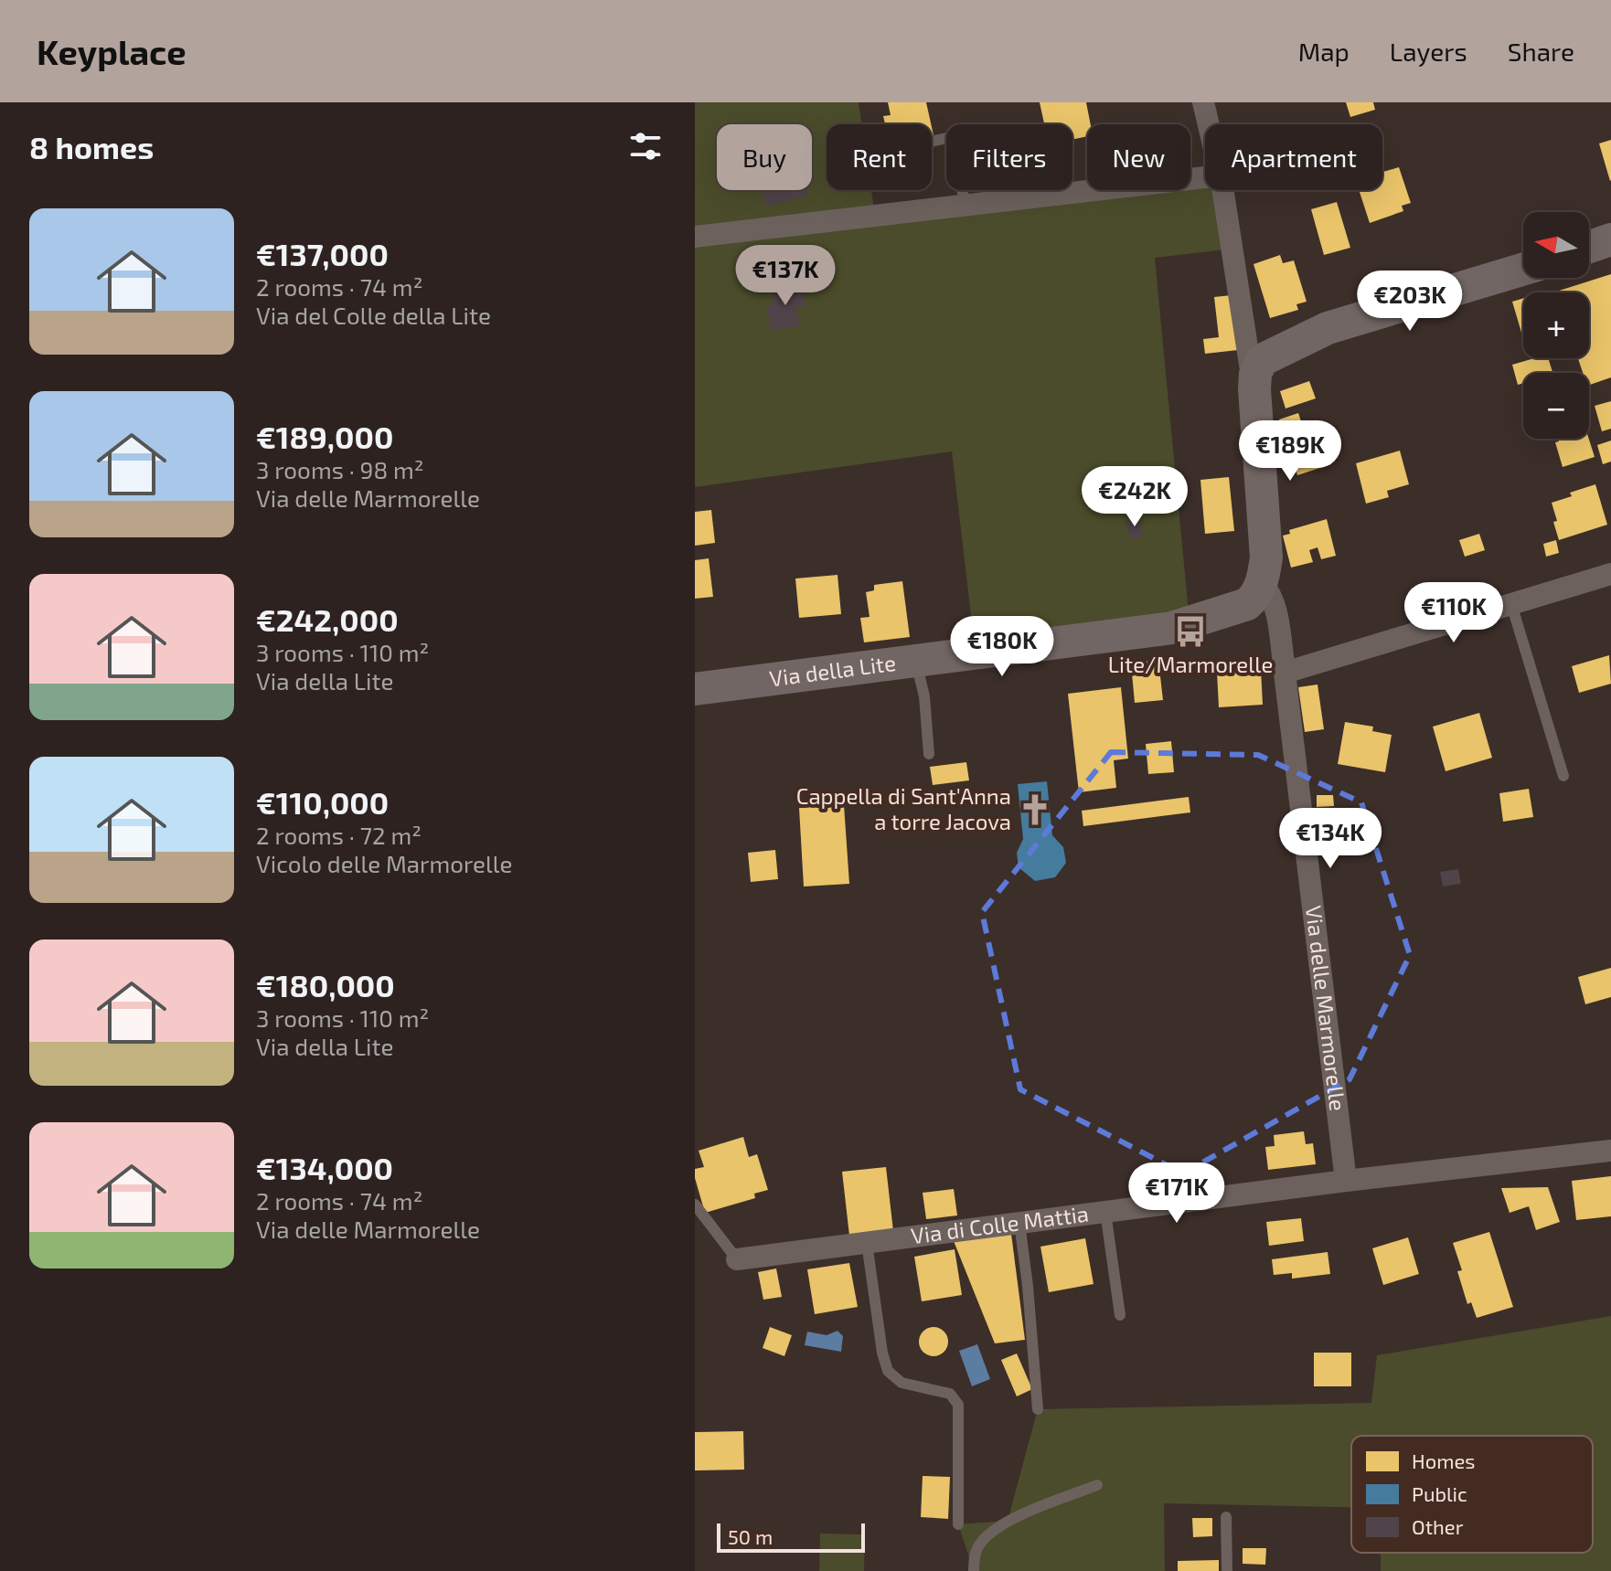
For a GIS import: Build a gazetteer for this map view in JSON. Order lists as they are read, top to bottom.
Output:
{
  "streets": {
    "street": ["Via della Lite", "Via delle Marmorelle", "Via di Colle Mattia"]
  },
  "crossings": [
    ["Via della Lite", "Via delle Marmorelle"],
    ["Via delle Marmorelle", "Via di Colle Mattia"]
  ],
  "places": {
    "bus stop": ["Lite/Marmorelle"],
    "church": ["Cappella di Sant'Anna a torre Jacova"]
  },
  "legend": ["Homes", "Public", "Other"],
  "scale_bar": "50 m",
  "north": "left",
  "page": {
    "header": "Keyplace",
    "nav": ["Map", "Layers", "Share"],
    "heading": "8 homes",
    "chip": [
      "Buy",
      "Rent",
      "Filters",
      "New",
      "Apartment"
    ],
    "list": [
      {
        "name": "€137,000",
        "note": "2 rooms · 74 m² · Via del Colle della Lite"
      },
      {
        "name": "€189,000",
        "note": "3 rooms · 98 m² · Via delle Marmorelle"
      },
      {
        "name": "€242,000",
        "note": "3 rooms · 110 m² · Via della Lite"
      },
      {
        "name": "€110,000",
        "note": "2 rooms · 72 m² · Vicolo delle Marmorelle"
      },
      {
        "name": "€180,000",
        "note": "3 rooms · 110 m² · Via della Lite"
      },
      {
        "name": "€134,000",
        "note": "2 rooms · 74 m² · Via delle Marmorelle"
      }
    ],
    "map_buttons": ["+", "−"],
    "price": [
      "€137K",
      "€203K",
      "€189K",
      "€242K",
      "€110K",
      "€180K",
      "€134K",
      "€171K"
    ],
    "scale": "50 m"
  }
}
